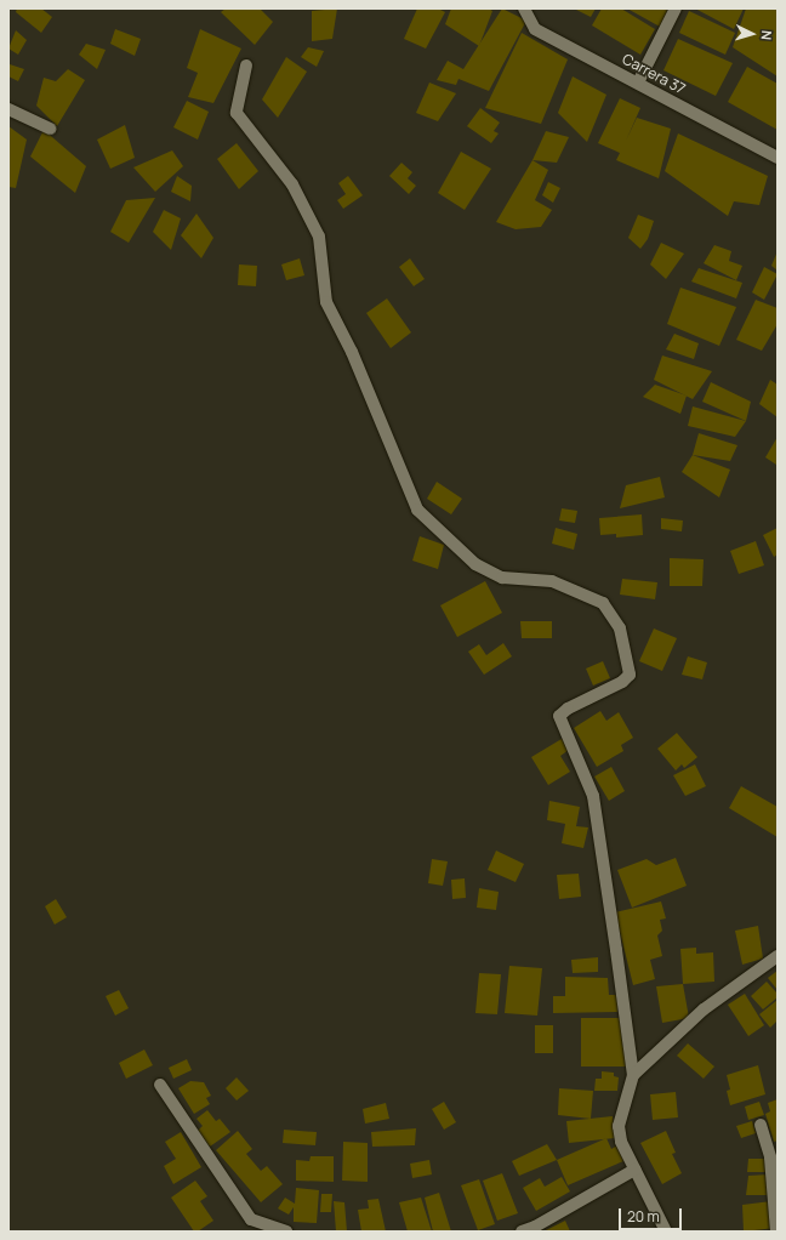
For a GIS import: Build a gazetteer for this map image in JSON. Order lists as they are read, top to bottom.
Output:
{
  "streets": {
    "street": ["Carrera 37"]
  },
  "scale_bar": "20 m",
  "north": "right"
}
